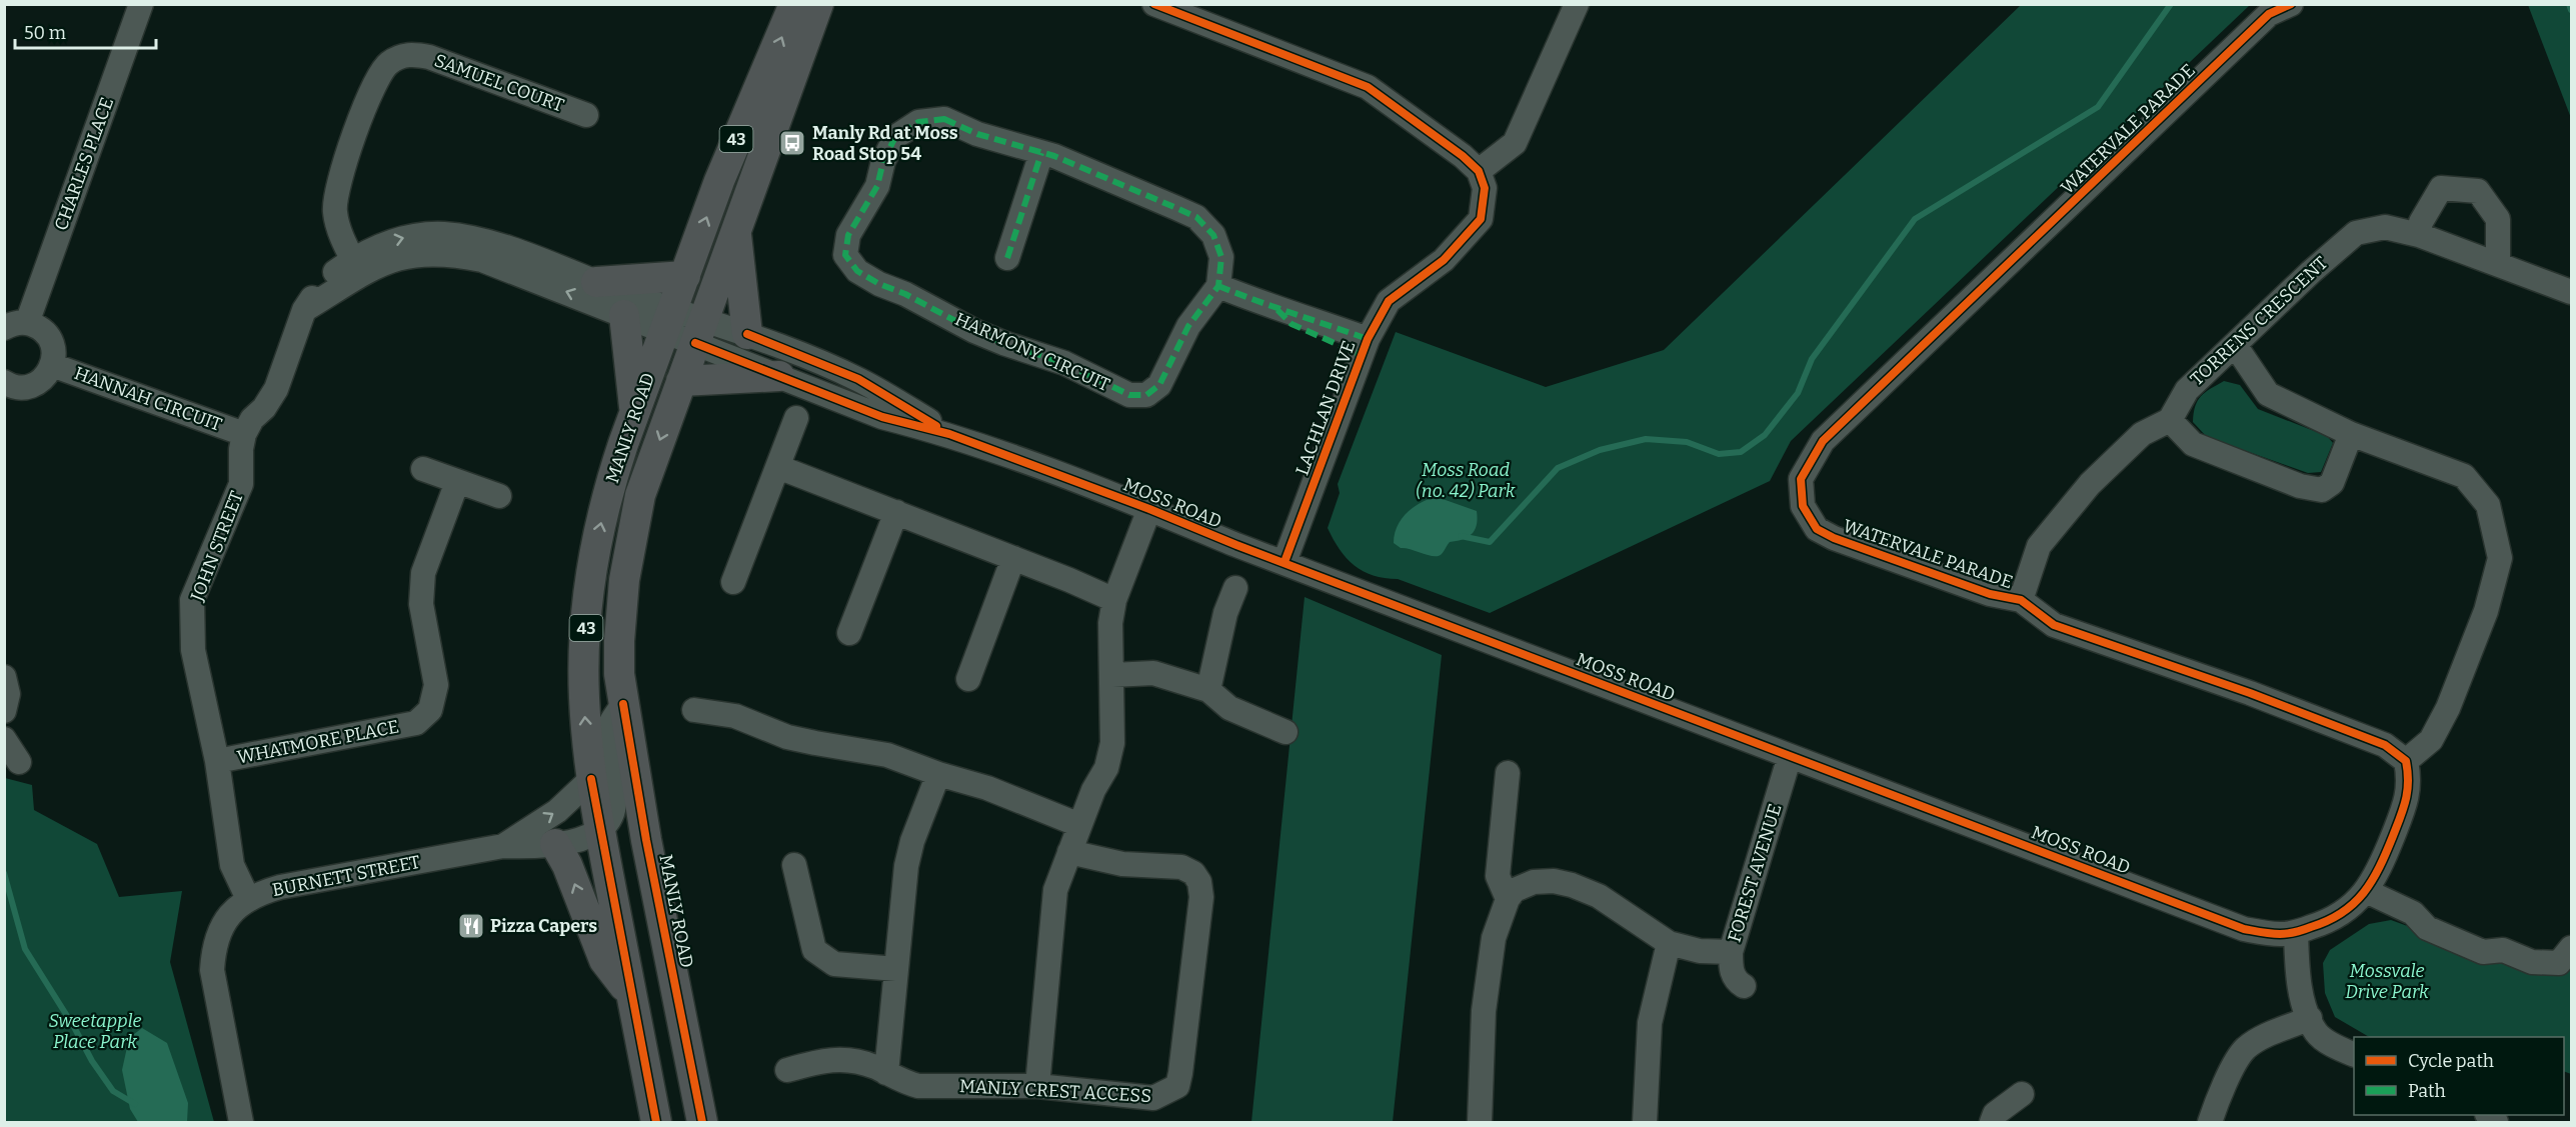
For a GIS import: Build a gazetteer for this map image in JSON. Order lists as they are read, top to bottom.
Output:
{
  "streets": {
    "main road": ["43", "MANLY ROAD"],
    "street": [
      "SAMUEL COURT",
      "WATERVALE PARADE",
      "CHARLES PLACE",
      "TORRENS CRESCENT",
      "HARMONY CIRCUIT",
      "HANNAH CIRCUIT",
      "LACHLAN DRIVE",
      "MOSS ROAD",
      "JOHN STREET",
      "WHATMORE PLACE",
      "FOREST AVENUE",
      "BURNETT STREET",
      "MANLY CREST ACCESS"
    ]
  },
  "crossings": [
    ["HANNAH CIRCUIT", "JOHN STREET"],
    ["LACHLAN DRIVE", "MOSS ROAD"],
    ["MANLY ROAD", "MOSS ROAD"],
    ["MANLY ROAD", "BURNETT STREET"],
    ["MOSS ROAD", "FOREST AVENUE"],
    ["JOHN STREET", "WHATMORE PLACE"],
    ["JOHN STREET", "BURNETT STREET"]
  ],
  "parks": ["Moss Road (no. 42) Park", "Mossvale Drive Park", "Sweetapple Place Park"],
  "places": {
    "bus stop": ["Manly Rd at Moss Road Stop 54"],
    "restaurant": ["Pizza Capers"]
  },
  "legend": ["Cycle path", "Path"],
  "scale_bar": "50 m"
}
